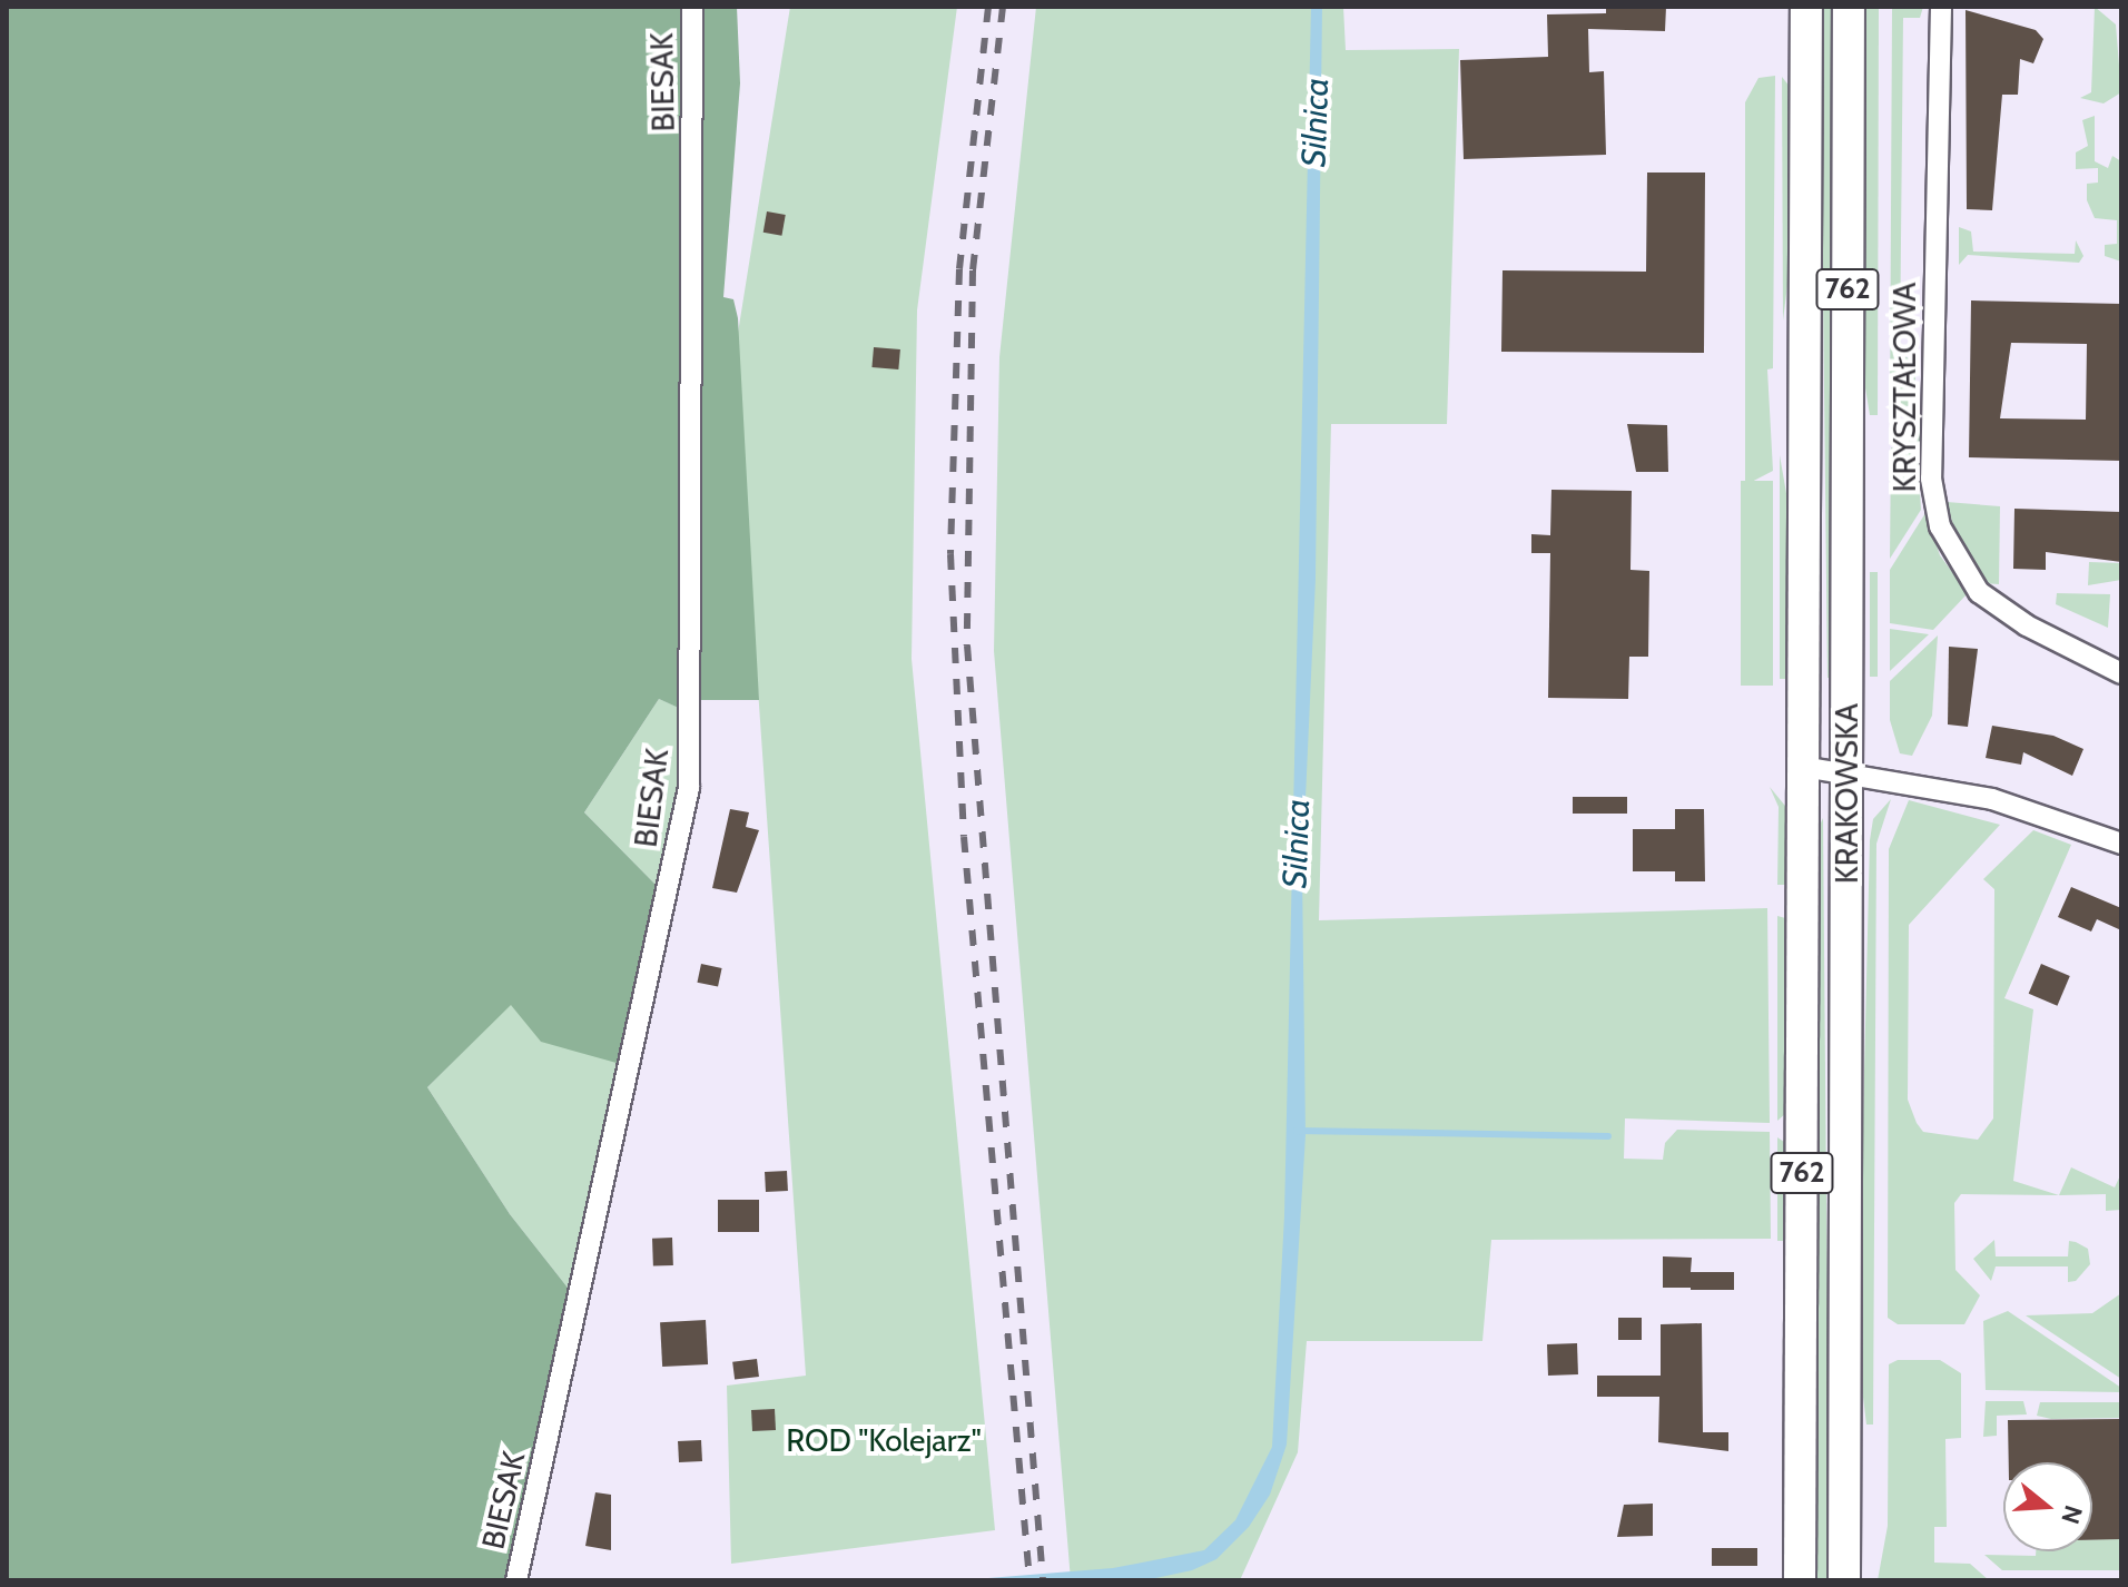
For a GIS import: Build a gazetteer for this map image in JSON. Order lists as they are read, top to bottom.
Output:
{
  "streets": {
    "main road": ["762", "KRAKOWSKA"],
    "street": ["BIESAK", "KRYSZTAŁOWA"]
  },
  "water": ["Silnica"],
  "parks": ["ROD \"Kolejarz\""],
  "north": "right"
}
